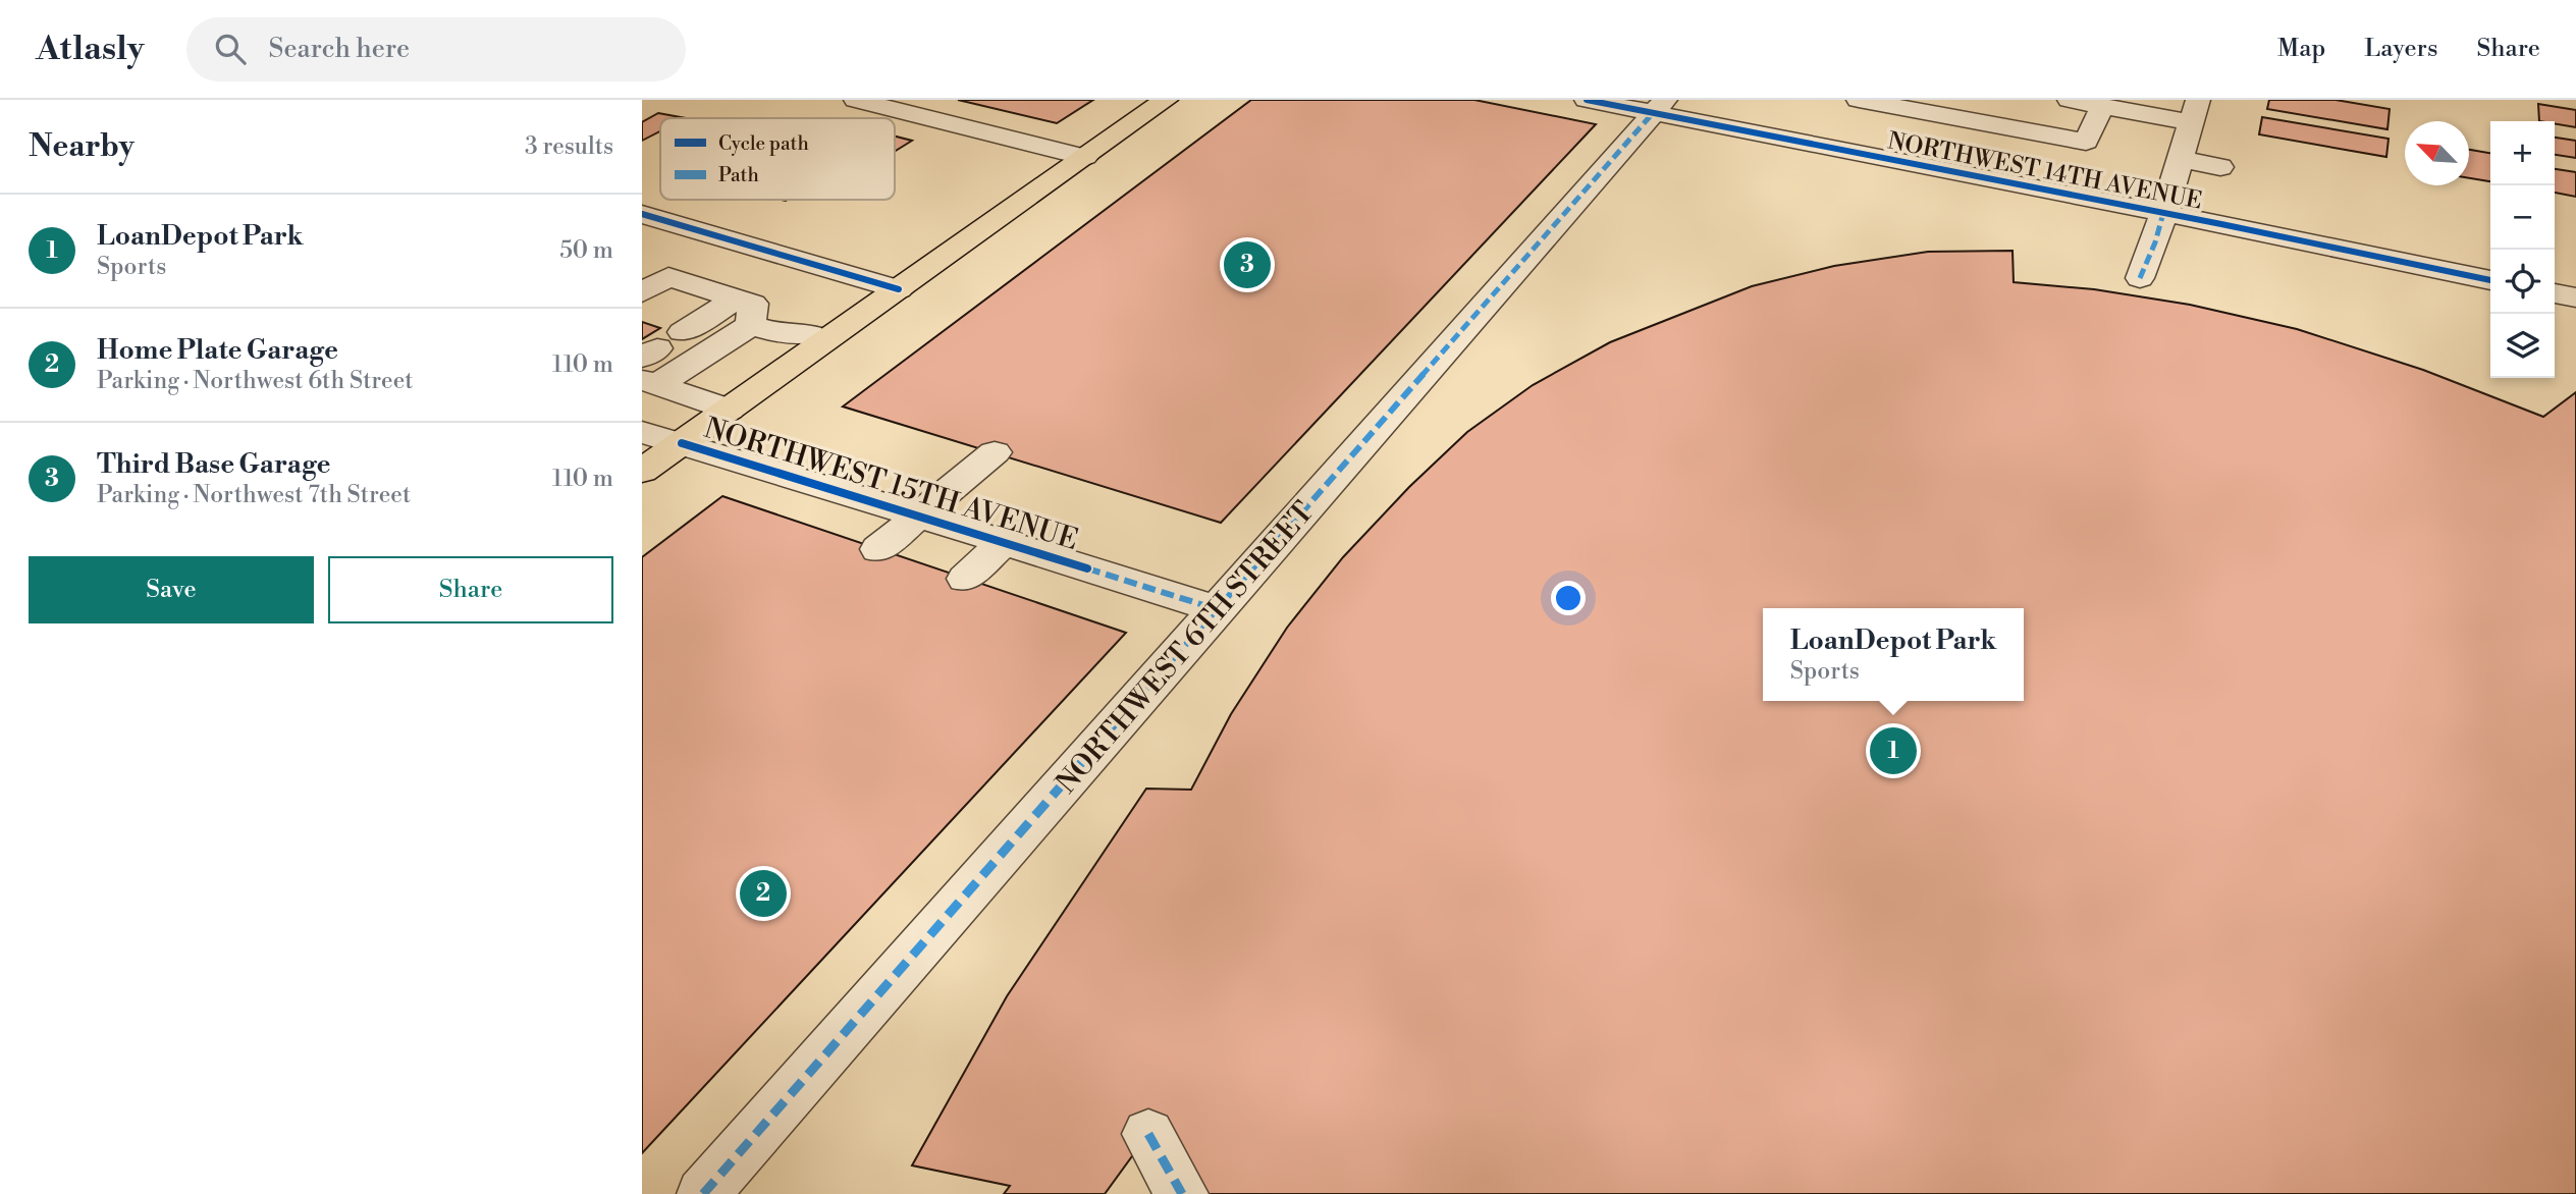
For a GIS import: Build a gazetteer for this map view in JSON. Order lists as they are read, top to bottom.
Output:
{
  "streets": {
    "street": ["NORTHWEST 14TH AVENUE", "NORTHWEST 15TH AVENUE", "NORTHWEST 6TH STREET"]
  },
  "crossings": [
    ["NORTHWEST 14TH AVENUE", "NORTHWEST 6TH STREET"],
    ["NORTHWEST 15TH AVENUE", "NORTHWEST 6TH STREET"]
  ],
  "legend": ["Cycle path", "Path"],
  "north": "top left",
  "page": {
    "header": "Atlasly",
    "search": "Search here",
    "nav": ["Map", "Layers", "Share"],
    "heading": ["Nearby", "3 results"],
    "map_buttons": ["+", "−"],
    "list": [
      {
        "mark": "1",
        "name": "LoanDepot Park",
        "note": "Sports",
        "value": "50 m"
      },
      {
        "mark": "2",
        "name": "Home Plate Garage",
        "note": "Parking · Northwest 6th Street",
        "value": "110 m"
      },
      {
        "mark": "3",
        "name": "Third Base Garage",
        "note": "Parking · Northwest 7th Street",
        "value": "110 m"
      }
    ],
    "pins": ["3", "1", "2"],
    "buttons": ["Save", "Share"],
    "popup": ["LoanDepot Park", "Sports"]
  }
}
